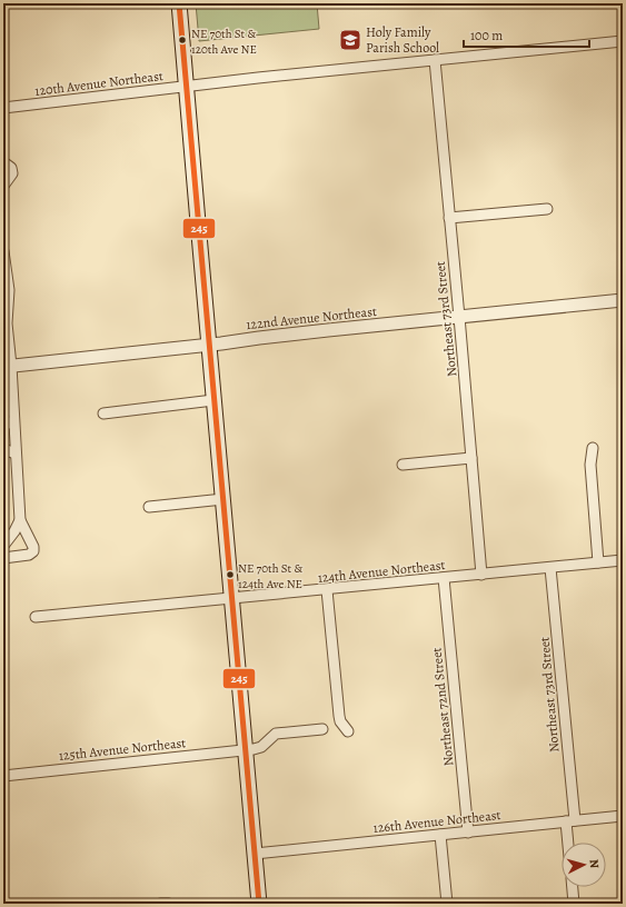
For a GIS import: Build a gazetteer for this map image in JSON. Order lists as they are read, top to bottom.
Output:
{
  "streets": {
    "street": [
      "120th Avenue Northeast",
      "122nd Avenue Northeast",
      "Northeast 73rd Street",
      "124th Avenue Northeast",
      "Northeast 72nd Street",
      "125th Avenue Northeast",
      "126th Avenue Northeast"
    ]
  },
  "crossings": [
    ["120th Avenue Northeast", "Northeast 73rd Street"],
    ["122nd Avenue Northeast", "Northeast 73rd Street"],
    ["Northeast 73rd Street", "124th Avenue Northeast"],
    ["Northeast 73rd Street", "126th Avenue Northeast"],
    ["124th Avenue Northeast", "Northeast 72nd Street"],
    ["Northeast 72nd Street", "126th Avenue Northeast"]
  ],
  "places": {
    "other": ["NE 70th St & 120th Ave NE", "NE 70th St & 124th Ave NE"],
    "school or university": ["Holy Family Parish School"]
  },
  "lines": ["transit line 245"],
  "scale_bar": "100 m",
  "north": "right"
}
